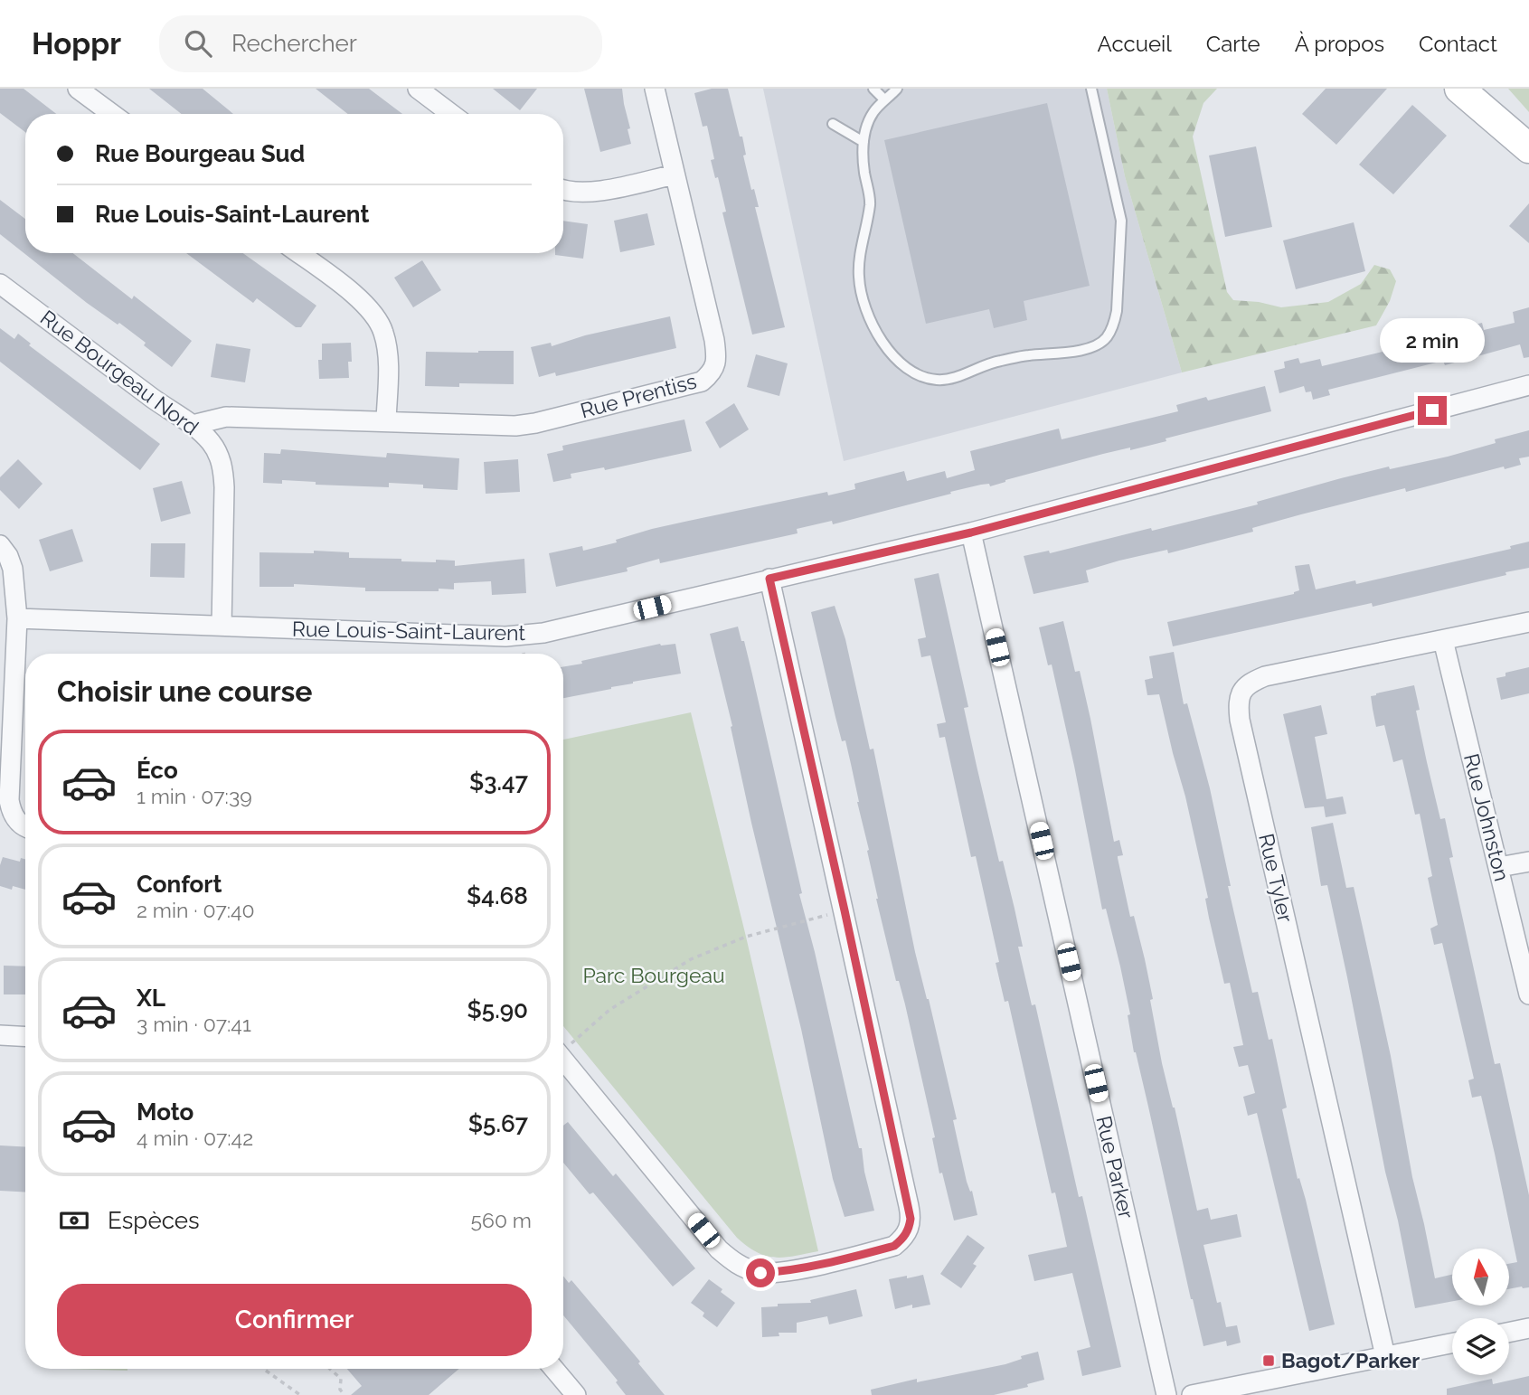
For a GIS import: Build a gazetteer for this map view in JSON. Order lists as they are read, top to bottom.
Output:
{
  "streets": {
    "street": [
      "Rue Bourgeau Nord",
      "Rue Prentiss",
      "Rue Louis-Saint-Laurent",
      "Rue Johnston",
      "Rue Tyler",
      "Rue Parker"
    ]
  },
  "crossings": [
    ["Rue Bourgeau Nord", "Rue Prentiss"],
    ["Rue Bourgeau Nord", "Rue Louis-Saint-Laurent"],
    ["Rue Louis-Saint-Laurent", "Rue Parker"],
    ["Rue Johnston", "Rue Tyler"]
  ],
  "parks": ["Parc Bourgeau"],
  "places": {
    "transit": ["Bagot/Parker"]
  },
  "north": "top",
  "page": {
    "header": "Hoppr",
    "search": "Rechercher",
    "nav": [
      "Accueil",
      "Carte",
      "À propos",
      "Contact"
    ],
    "banner": ["Rue Bourgeau Sud", "Rue Louis-Saint-Laurent"],
    "bubble": "2 min",
    "heading": "Choisir une course",
    "list": [
      {
        "name": "Éco",
        "note": "1 min · 07:39",
        "value": "$3.47"
      },
      {
        "name": "Confort",
        "note": "2 min · 07:40",
        "value": "$4.68"
      },
      {
        "name": "XL",
        "note": "3 min · 07:41",
        "value": "$5.90"
      },
      {
        "name": "Moto",
        "note": "4 min · 07:42",
        "value": "$5.67"
      }
    ],
    "pay": ["Espèces", "560 m"],
    "buttons": "Confirmer"
  }
}
